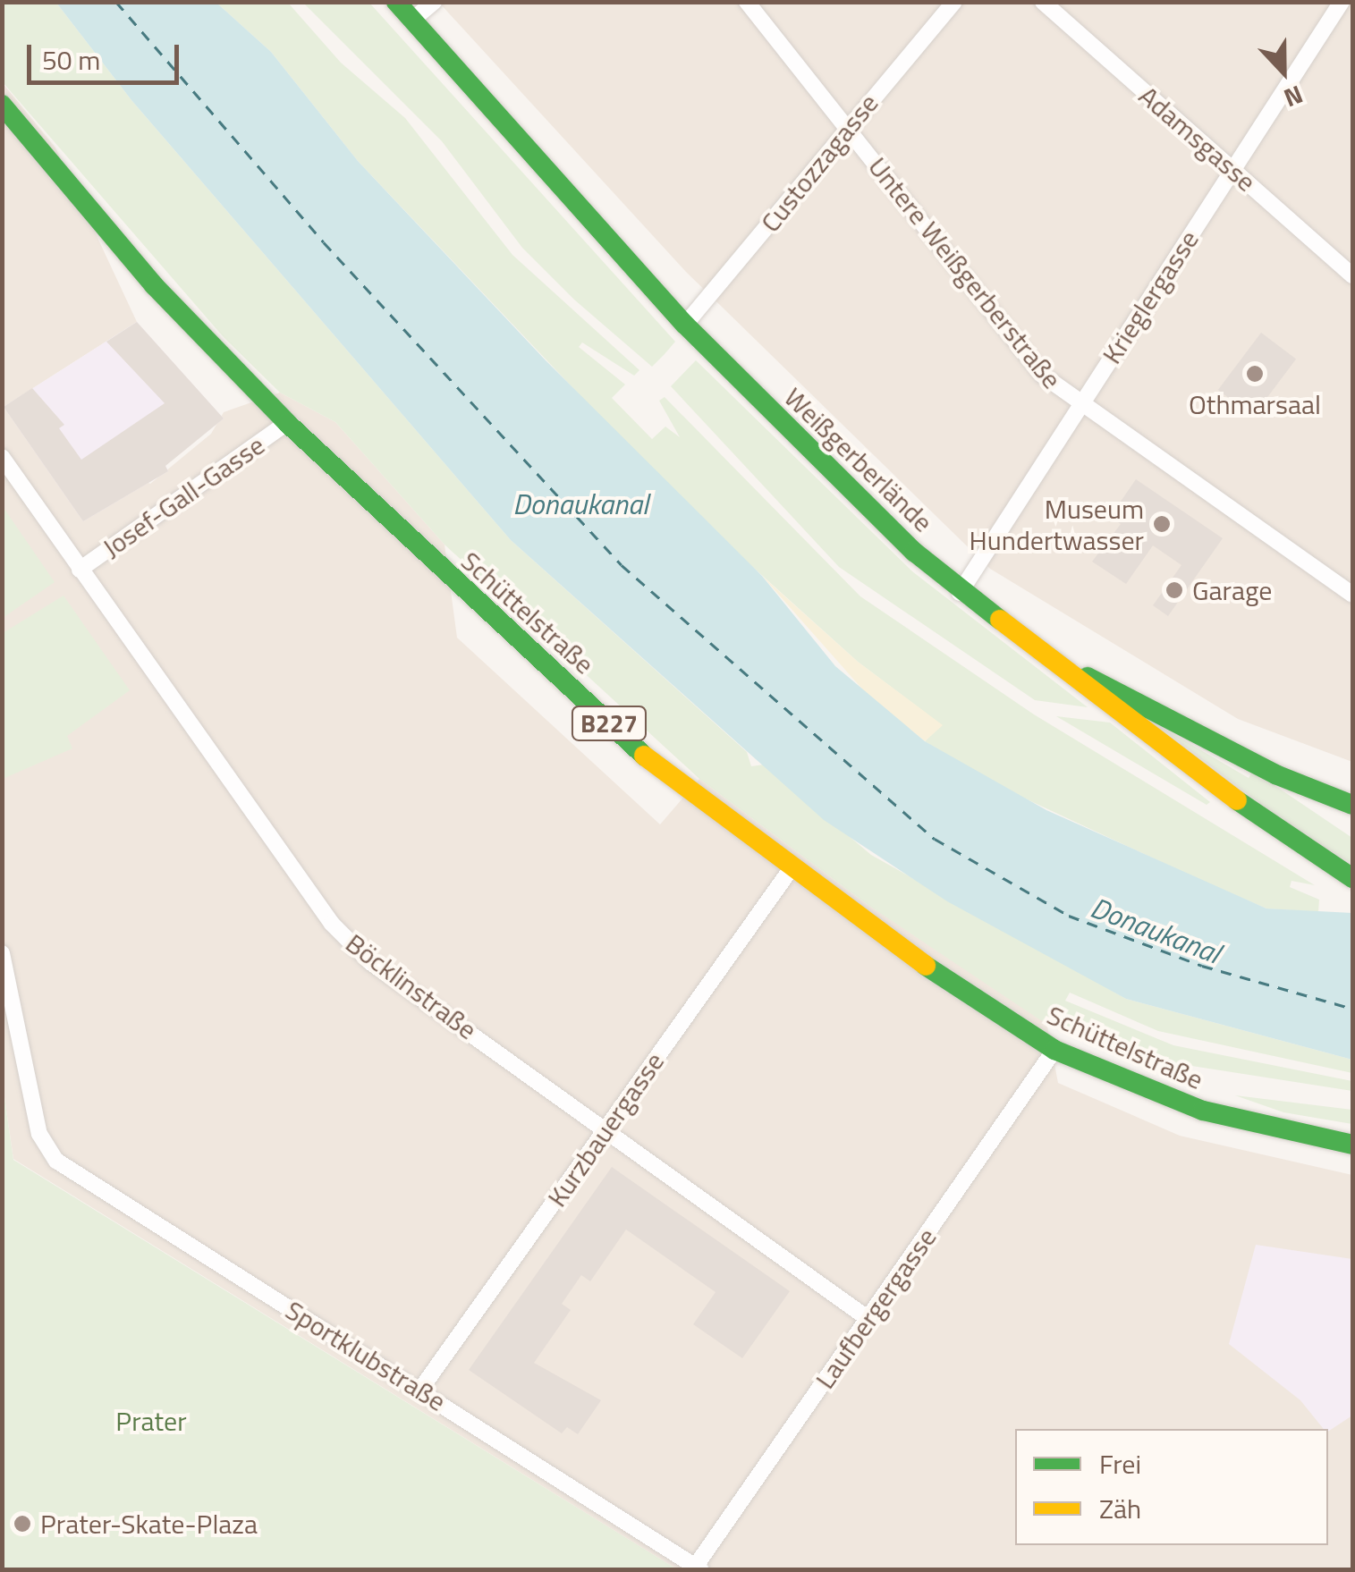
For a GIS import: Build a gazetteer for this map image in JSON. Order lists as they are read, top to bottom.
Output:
{
  "streets": {
    "main road": ["Weißgerberlände", "Schüttelstraße", "B227"],
    "street": [
      "Adamsgasse",
      "Custozzagasse",
      "Untere Weißgerberstraße",
      "Krieglergasse",
      "Josef-Gall-Gasse",
      "Böcklinstraße",
      "Kurzbauergasse",
      "Laufbergergasse",
      "Sportklubstraße"
    ]
  },
  "crossings": [
    ["Adamsgasse", "Krieglergasse"],
    ["Custozzagasse", "Untere Weißgerberstraße"],
    ["Custozzagasse", "Weißgerberlände"],
    ["Untere Weißgerberstraße", "Krieglergasse"],
    ["Krieglergasse", "Weißgerberlände"],
    ["Josef-Gall-Gasse", "Schüttelstraße"],
    ["Josef-Gall-Gasse", "Böcklinstraße"],
    ["Schüttelstraße", "Kurzbauergasse"],
    ["Schüttelstraße", "Laufbergergasse"],
    ["Böcklinstraße", "Kurzbauergasse"],
    ["Böcklinstraße", "Laufbergergasse"],
    ["Kurzbauergasse", "Sportklubstraße"],
    ["Laufbergergasse", "Sportklubstraße"]
  ],
  "water": ["Donaukanal"],
  "parks": ["Prater"],
  "places": [
    "Othmarsaal",
    "Museum Hundertwasser",
    "Garage",
    "Prater-Skate-Plaza"
  ],
  "legend": ["Frei", "Zäh"],
  "scale_bar": "50 m",
  "north": "bottom"
}
